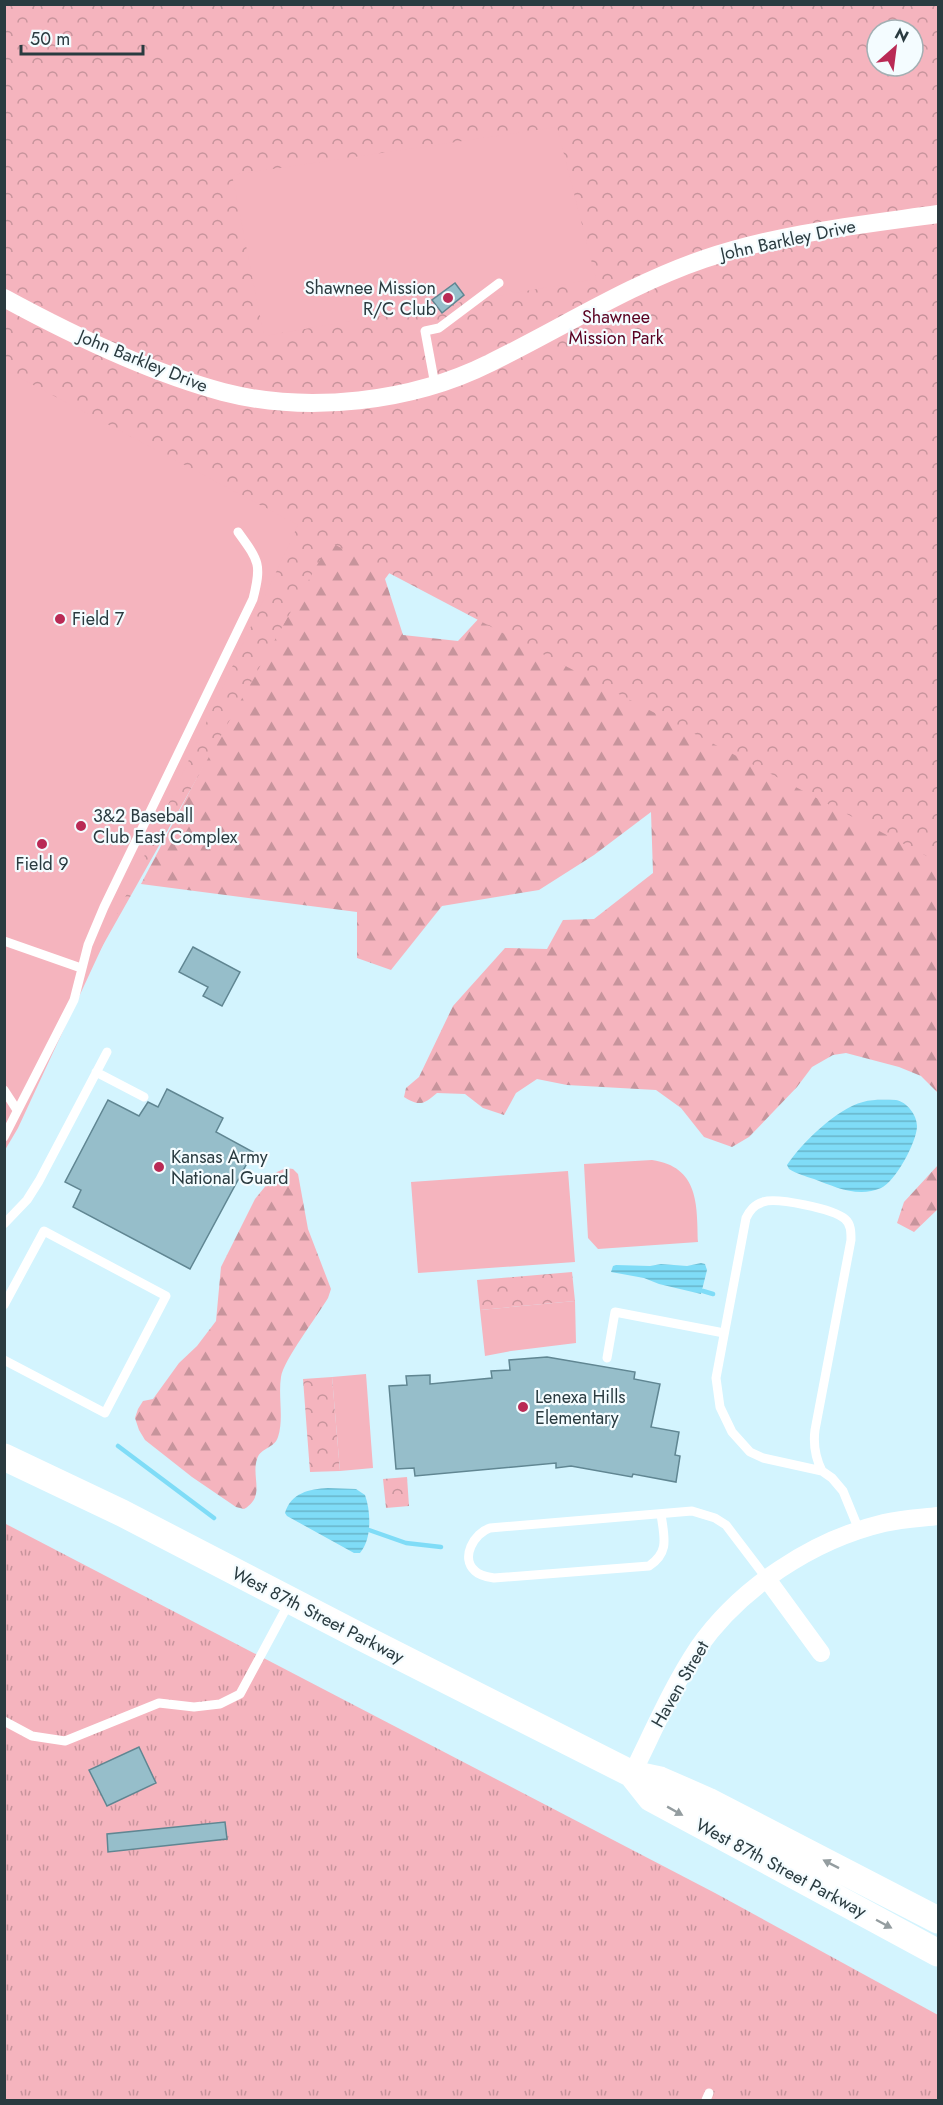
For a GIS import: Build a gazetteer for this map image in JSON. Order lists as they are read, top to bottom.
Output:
{
  "streets": {
    "main road": ["West 87th Street Parkway"],
    "street": ["John Barkley Drive", "Haven Street"]
  },
  "crossings": [
    ["West 87th Street Parkway", "Haven Street"]
  ],
  "parks": ["Shawnee Mission Park"],
  "places": [
    "Shawnee Mission R/C Club",
    "Field 7",
    "3&2 Baseball Club East Complex",
    "Field 9",
    "Kansas Army National Guard",
    "Lenexa Hills Elementary"
  ],
  "scale_bar": "50 m",
  "north": "top right"
}
